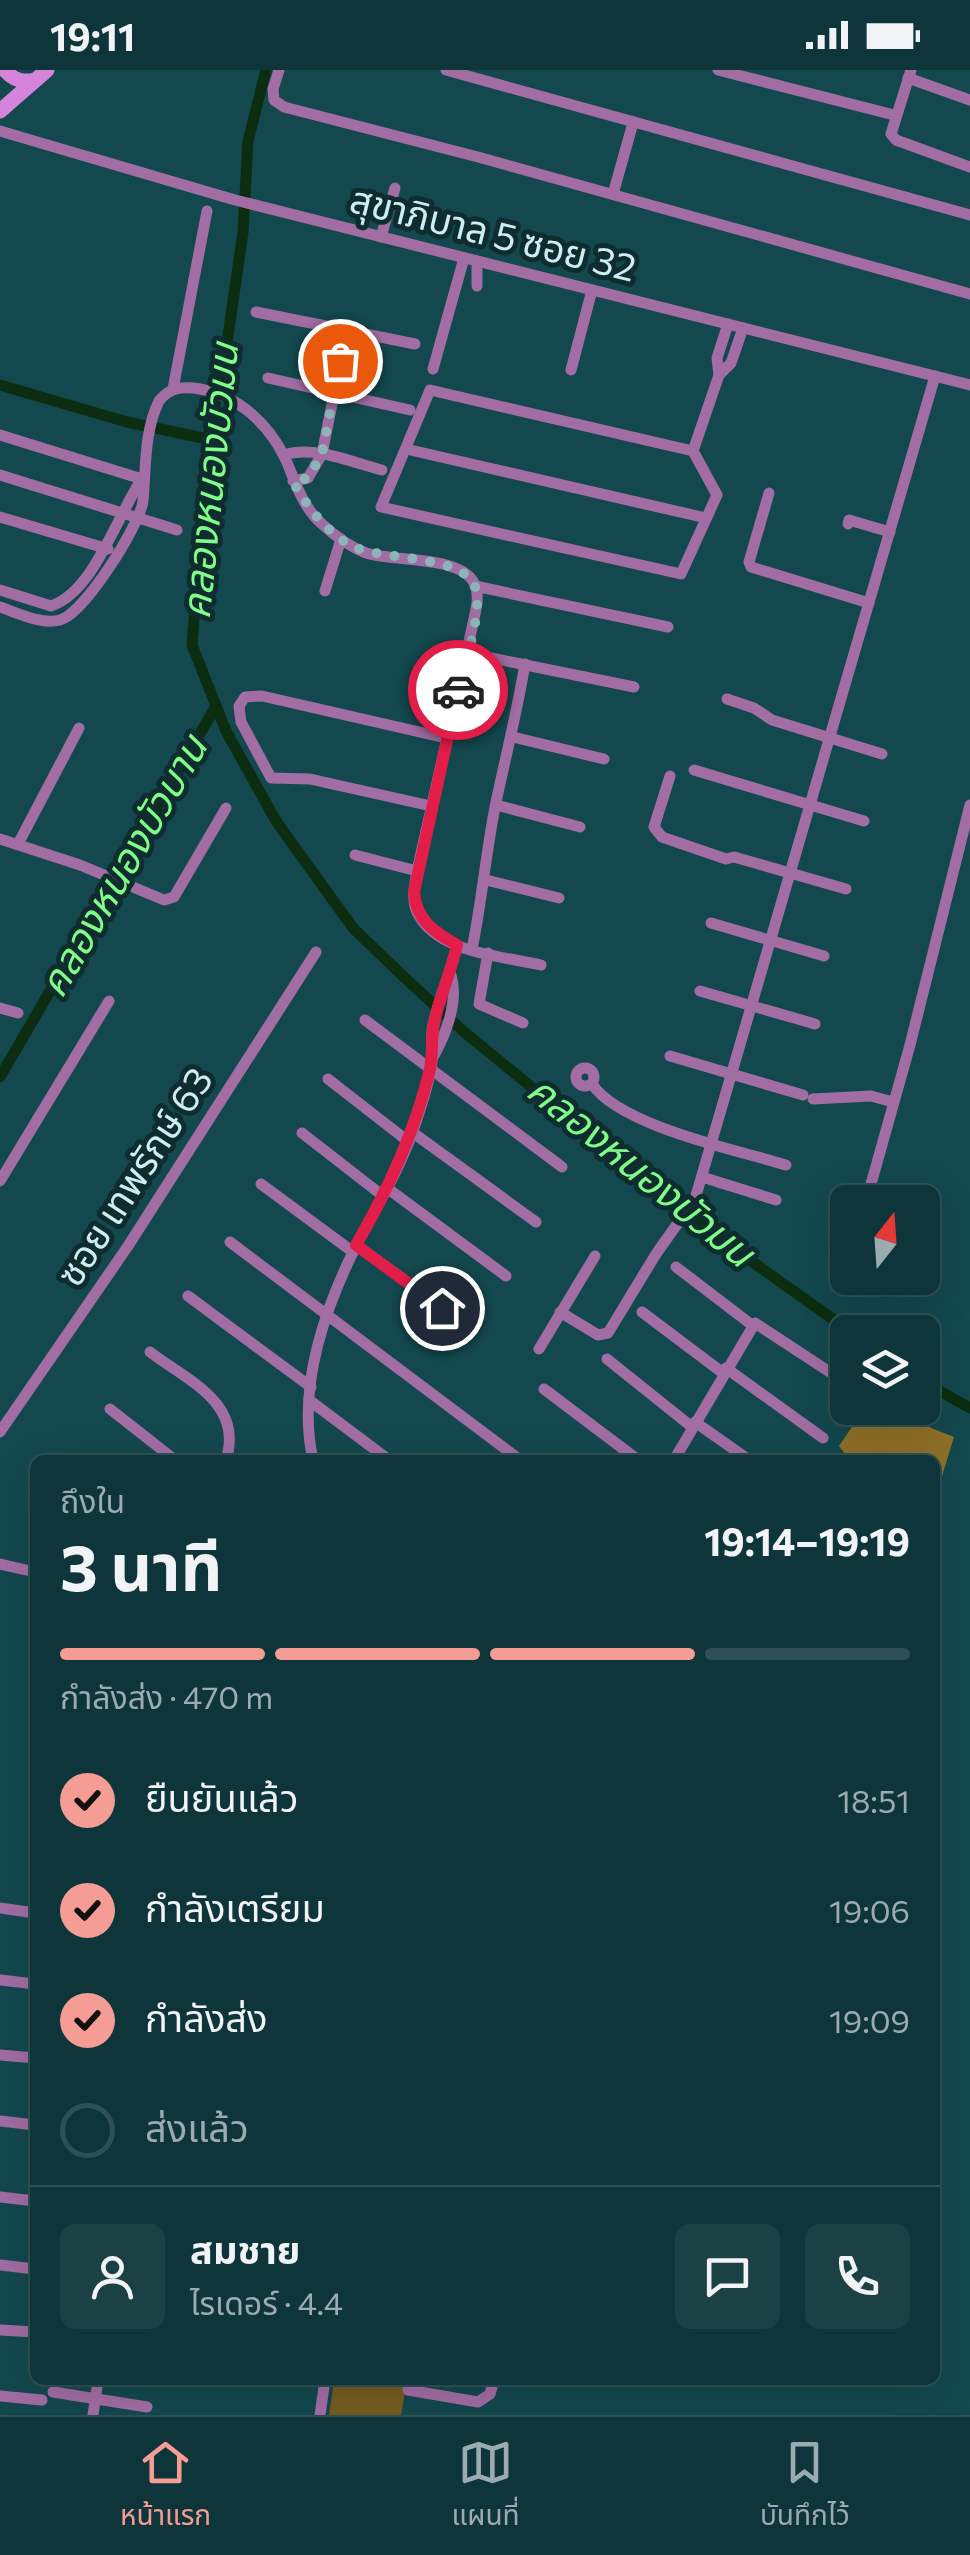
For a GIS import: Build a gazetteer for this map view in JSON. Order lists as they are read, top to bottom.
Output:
{
  "streets": {
    "street": ["สุขาภิบาล 5 ซอย 32", "ซอย เทพรักษ์ 63"]
  },
  "water": ["คลองหนองบัวมน", "คลองหนองบัวบาน"],
  "north": "top",
  "page": {
    "status": "19:11",
    "heading": ["3 นาที", "ถึงใน", "19:14–19:19"],
    "panel": ["สมชาย", "ไรเดอร์ · 4.4"],
    "bar": "กำลังส่ง · 470 m",
    "list": [
      ["ยืนยันแล้ว", "18:51"],
      ["กำลังเตรียม", "19:06"],
      ["กำลังส่ง", "19:09"],
      "ส่งแล้ว"
    ],
    "tabs": ["หน้าแรก", "แผนที่", "บันทึกไว้"]
  }
}
